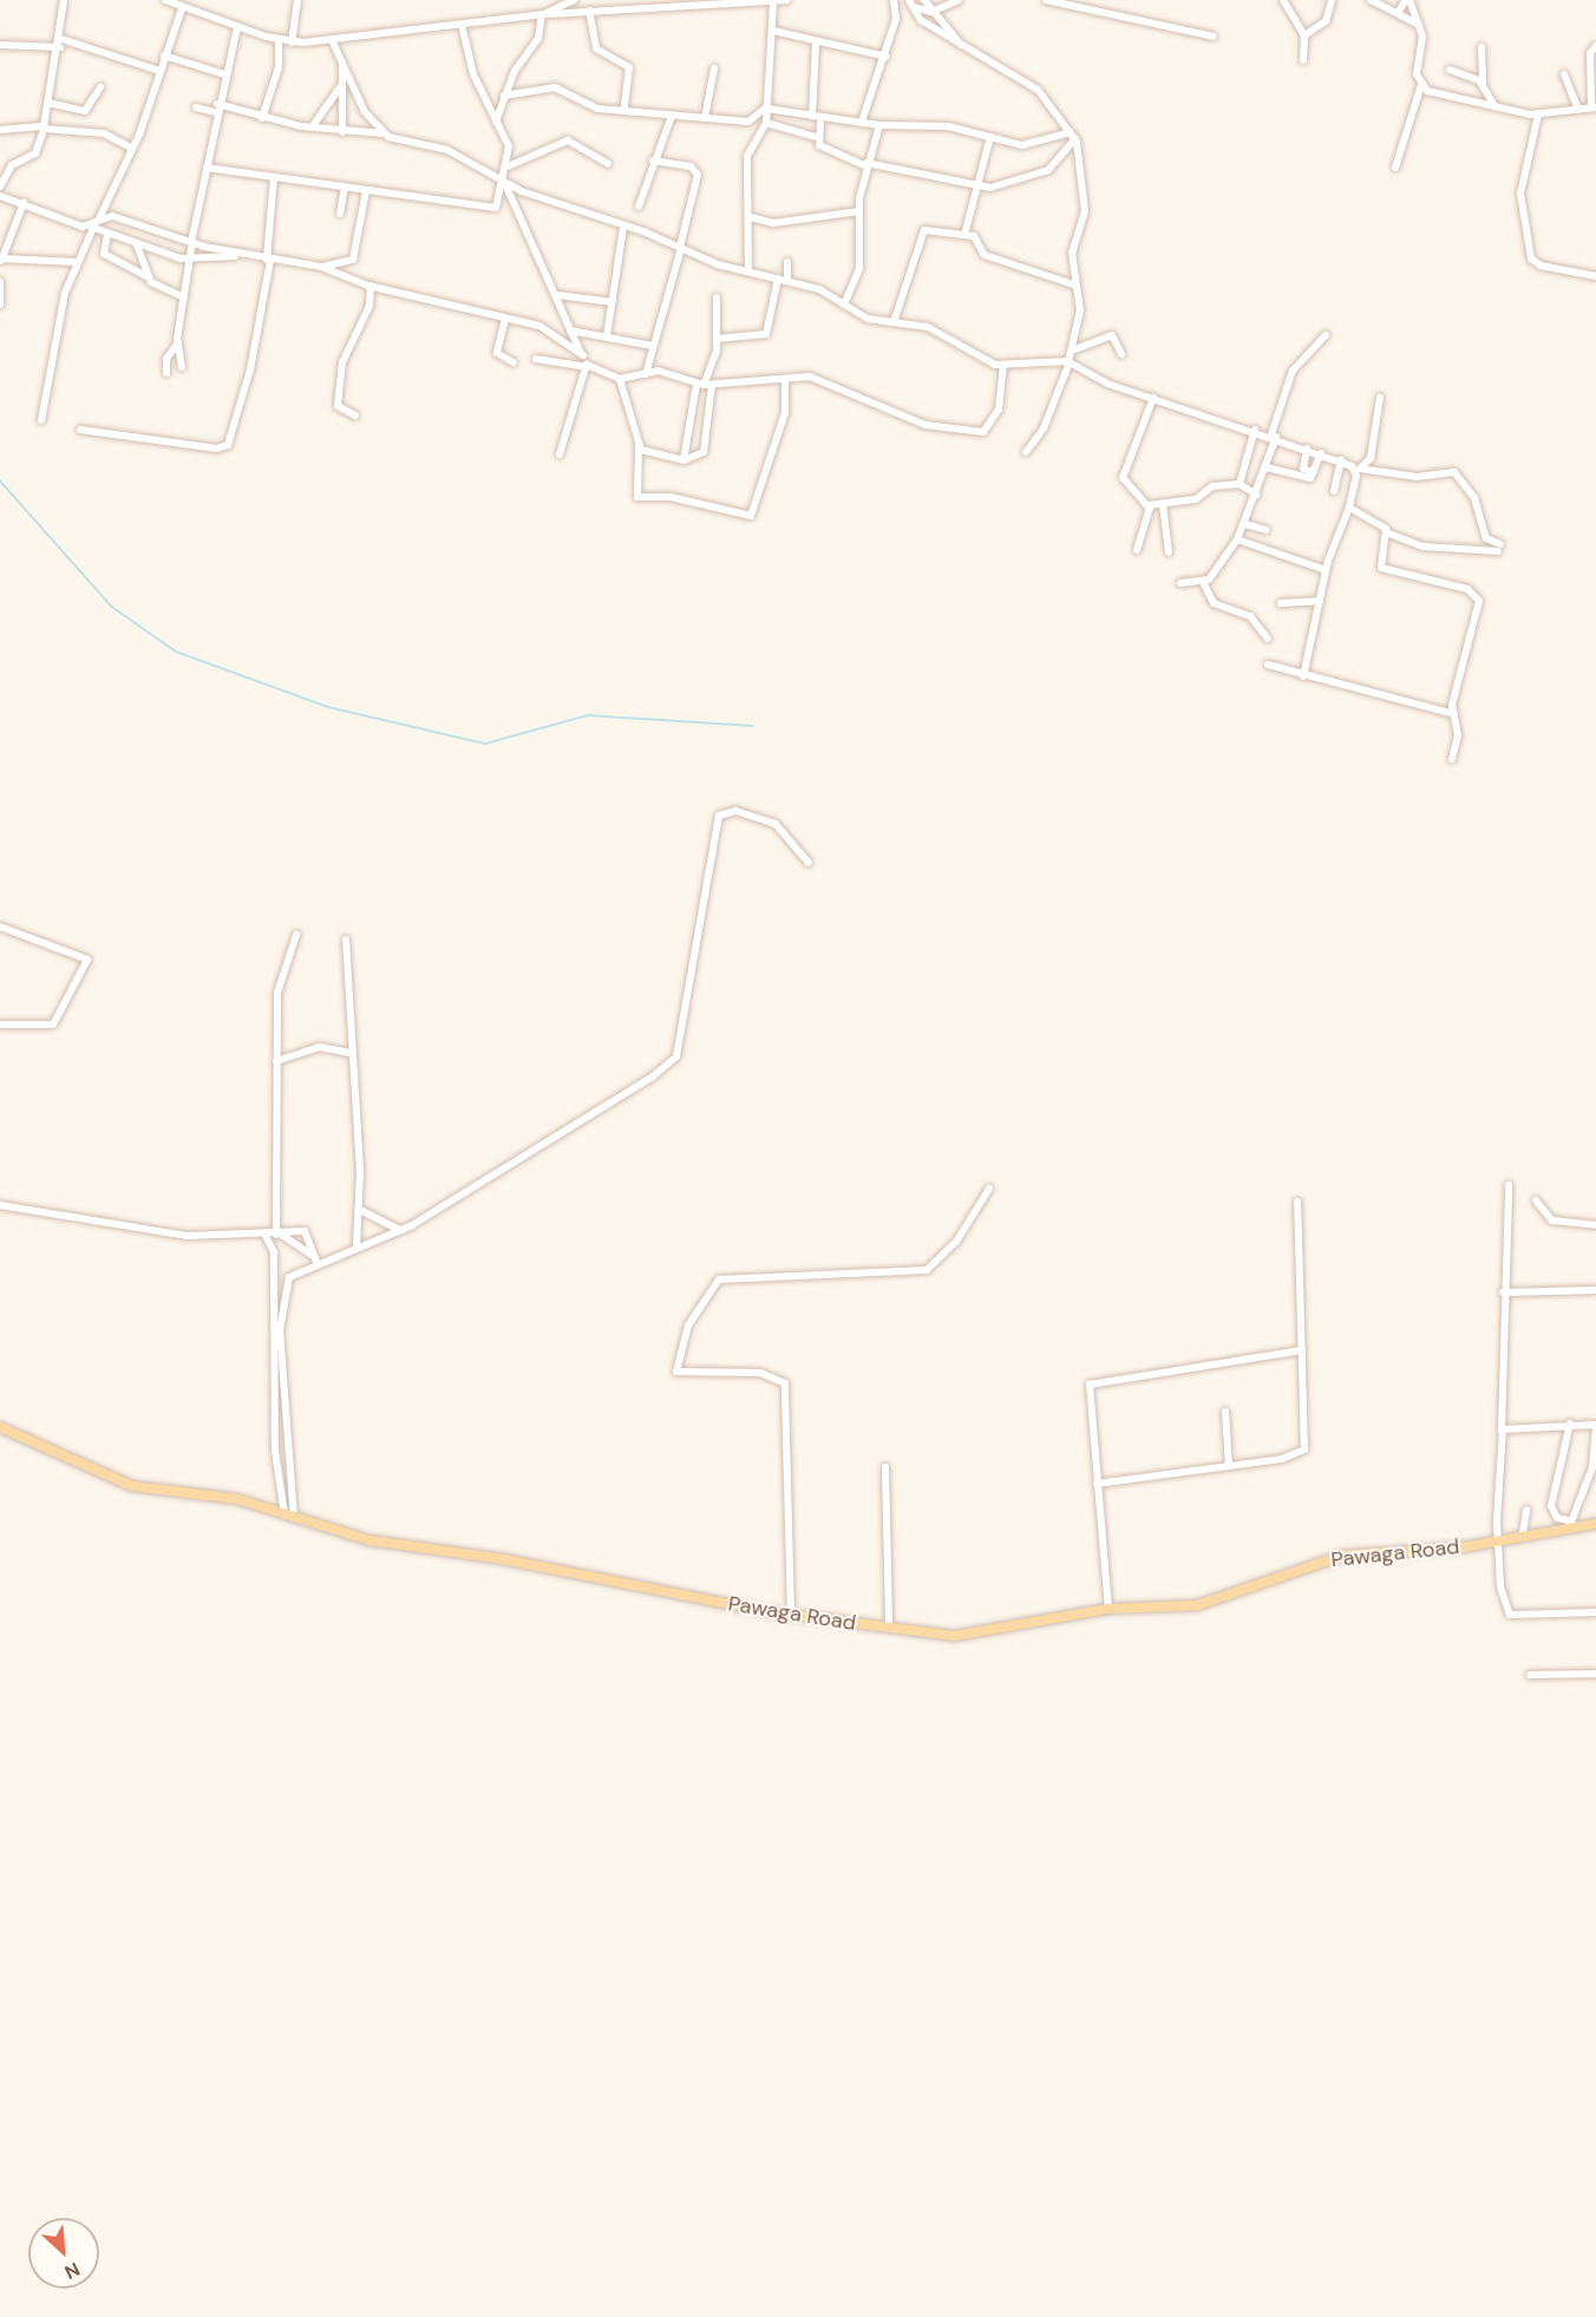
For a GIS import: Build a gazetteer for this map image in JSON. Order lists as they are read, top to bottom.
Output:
{
  "streets": {
    "main road": ["Pawaga Road"]
  },
  "north": "bottom right"
}
